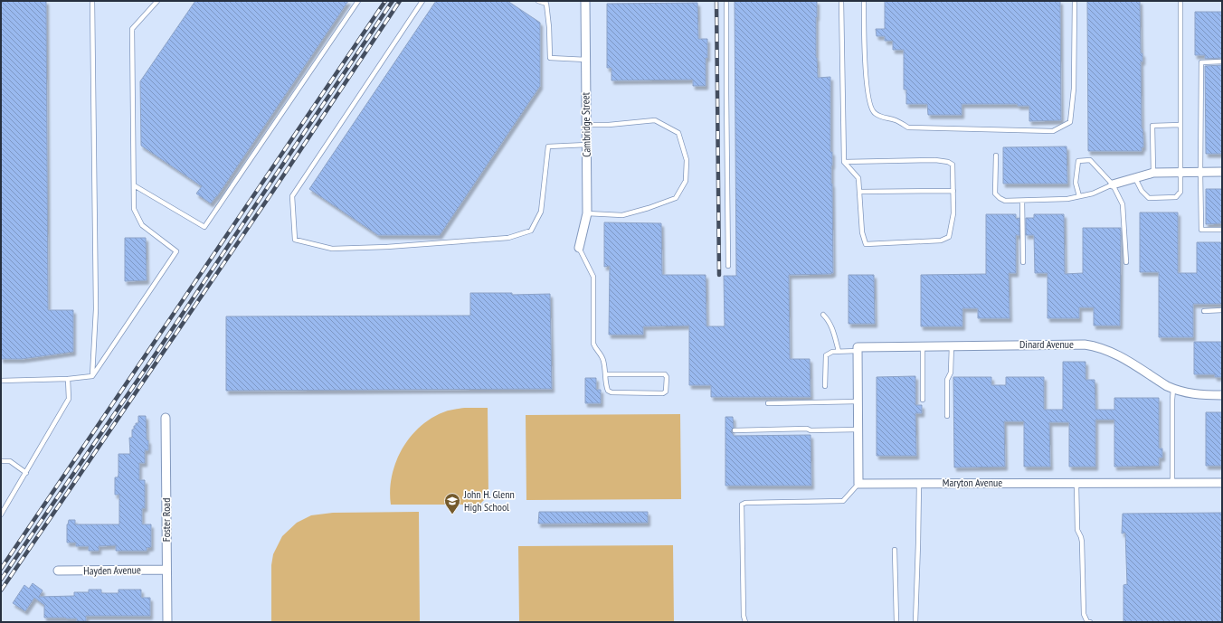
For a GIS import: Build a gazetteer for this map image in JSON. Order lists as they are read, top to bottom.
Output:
{
  "streets": {
    "street": [
      "Cambridge Street",
      "Dinard Avenue",
      "Maryton Avenue",
      "Foster Road",
      "Hayden Avenue"
    ]
  },
  "crossings": [
    ["Foster Road", "Hayden Avenue"]
  ],
  "places": {
    "school or university": ["John H. Glenn High School"]
  }
}
